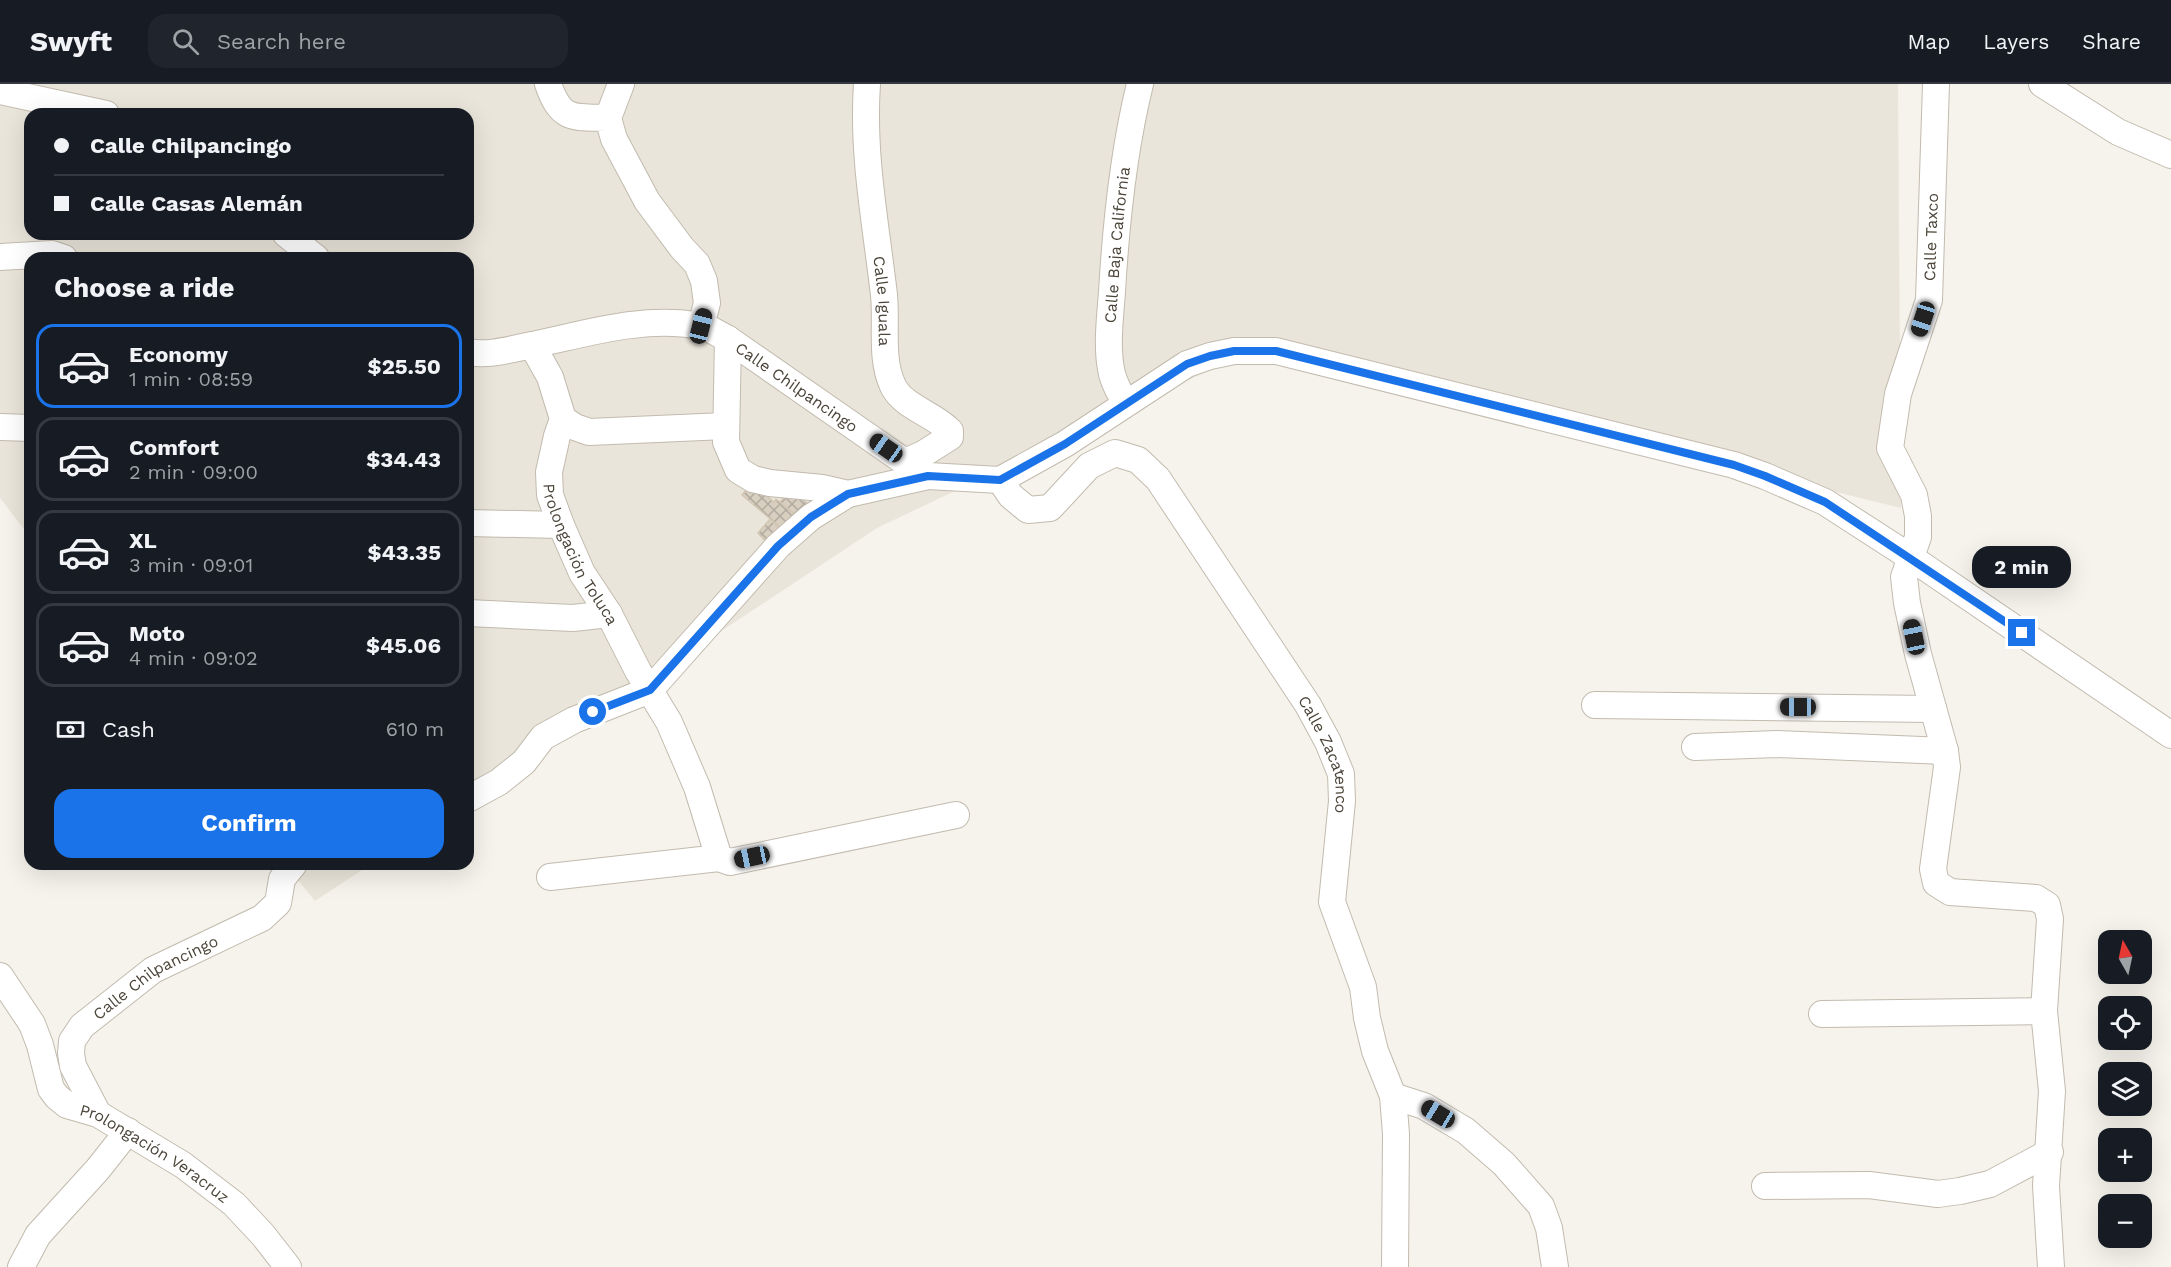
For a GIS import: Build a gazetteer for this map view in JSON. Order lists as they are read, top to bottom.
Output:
{
  "streets": {
    "street": [
      "Calle Taxco",
      "Calle Baja California",
      "Calle Iguala",
      "Calle Chilpancingo",
      "Prolongación Toluca",
      "Calle Zacatenco",
      "Prolongación Veracruz"
    ]
  },
  "crossings": [
    ["Calle Iguala", "Calle Chilpancingo"],
    ["Calle Chilpancingo", "Calle Zacatenco"],
    ["Calle Chilpancingo", "Prolongación Veracruz"]
  ],
  "north": "top",
  "page": {
    "header": "Swyft",
    "search": "Search here",
    "nav": ["Map", "Layers", "Share"],
    "banner": ["Calle Chilpancingo", "Calle Casas Alemán"],
    "heading": "Choose a ride",
    "list": [
      {
        "name": "Economy",
        "note": "1 min · 08:59",
        "value": "$25.50"
      },
      {
        "name": "Comfort",
        "note": "2 min · 09:00",
        "value": "$34.43"
      },
      {
        "name": "XL",
        "note": "3 min · 09:01",
        "value": "$43.35"
      },
      {
        "name": "Moto",
        "note": "4 min · 09:02",
        "value": "$45.06"
      }
    ],
    "bubble": "2 min",
    "pay": ["Cash", "610 m"],
    "buttons": "Confirm",
    "map_buttons": ["+", "−"]
  }
}
